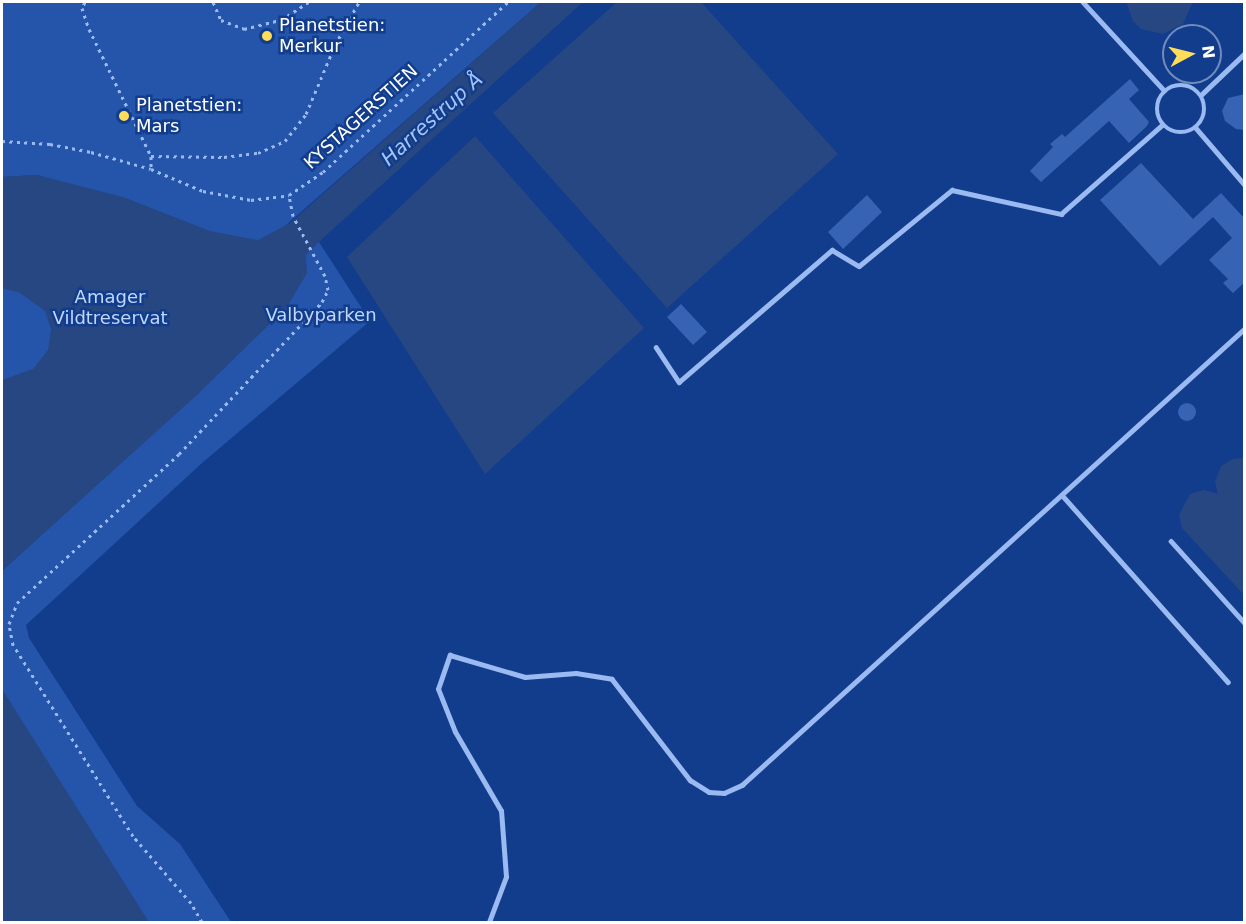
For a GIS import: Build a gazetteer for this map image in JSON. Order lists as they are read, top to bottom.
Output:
{
  "streets": {
    "path": ["KYSTAGERSTIEN"]
  },
  "water": ["Harrestrup Å"],
  "parks": ["Amager Vildtreservat", "Valbyparken"],
  "places": ["Planetstien: Merkur", "Planetstien: Mars"],
  "north": "right"
}
